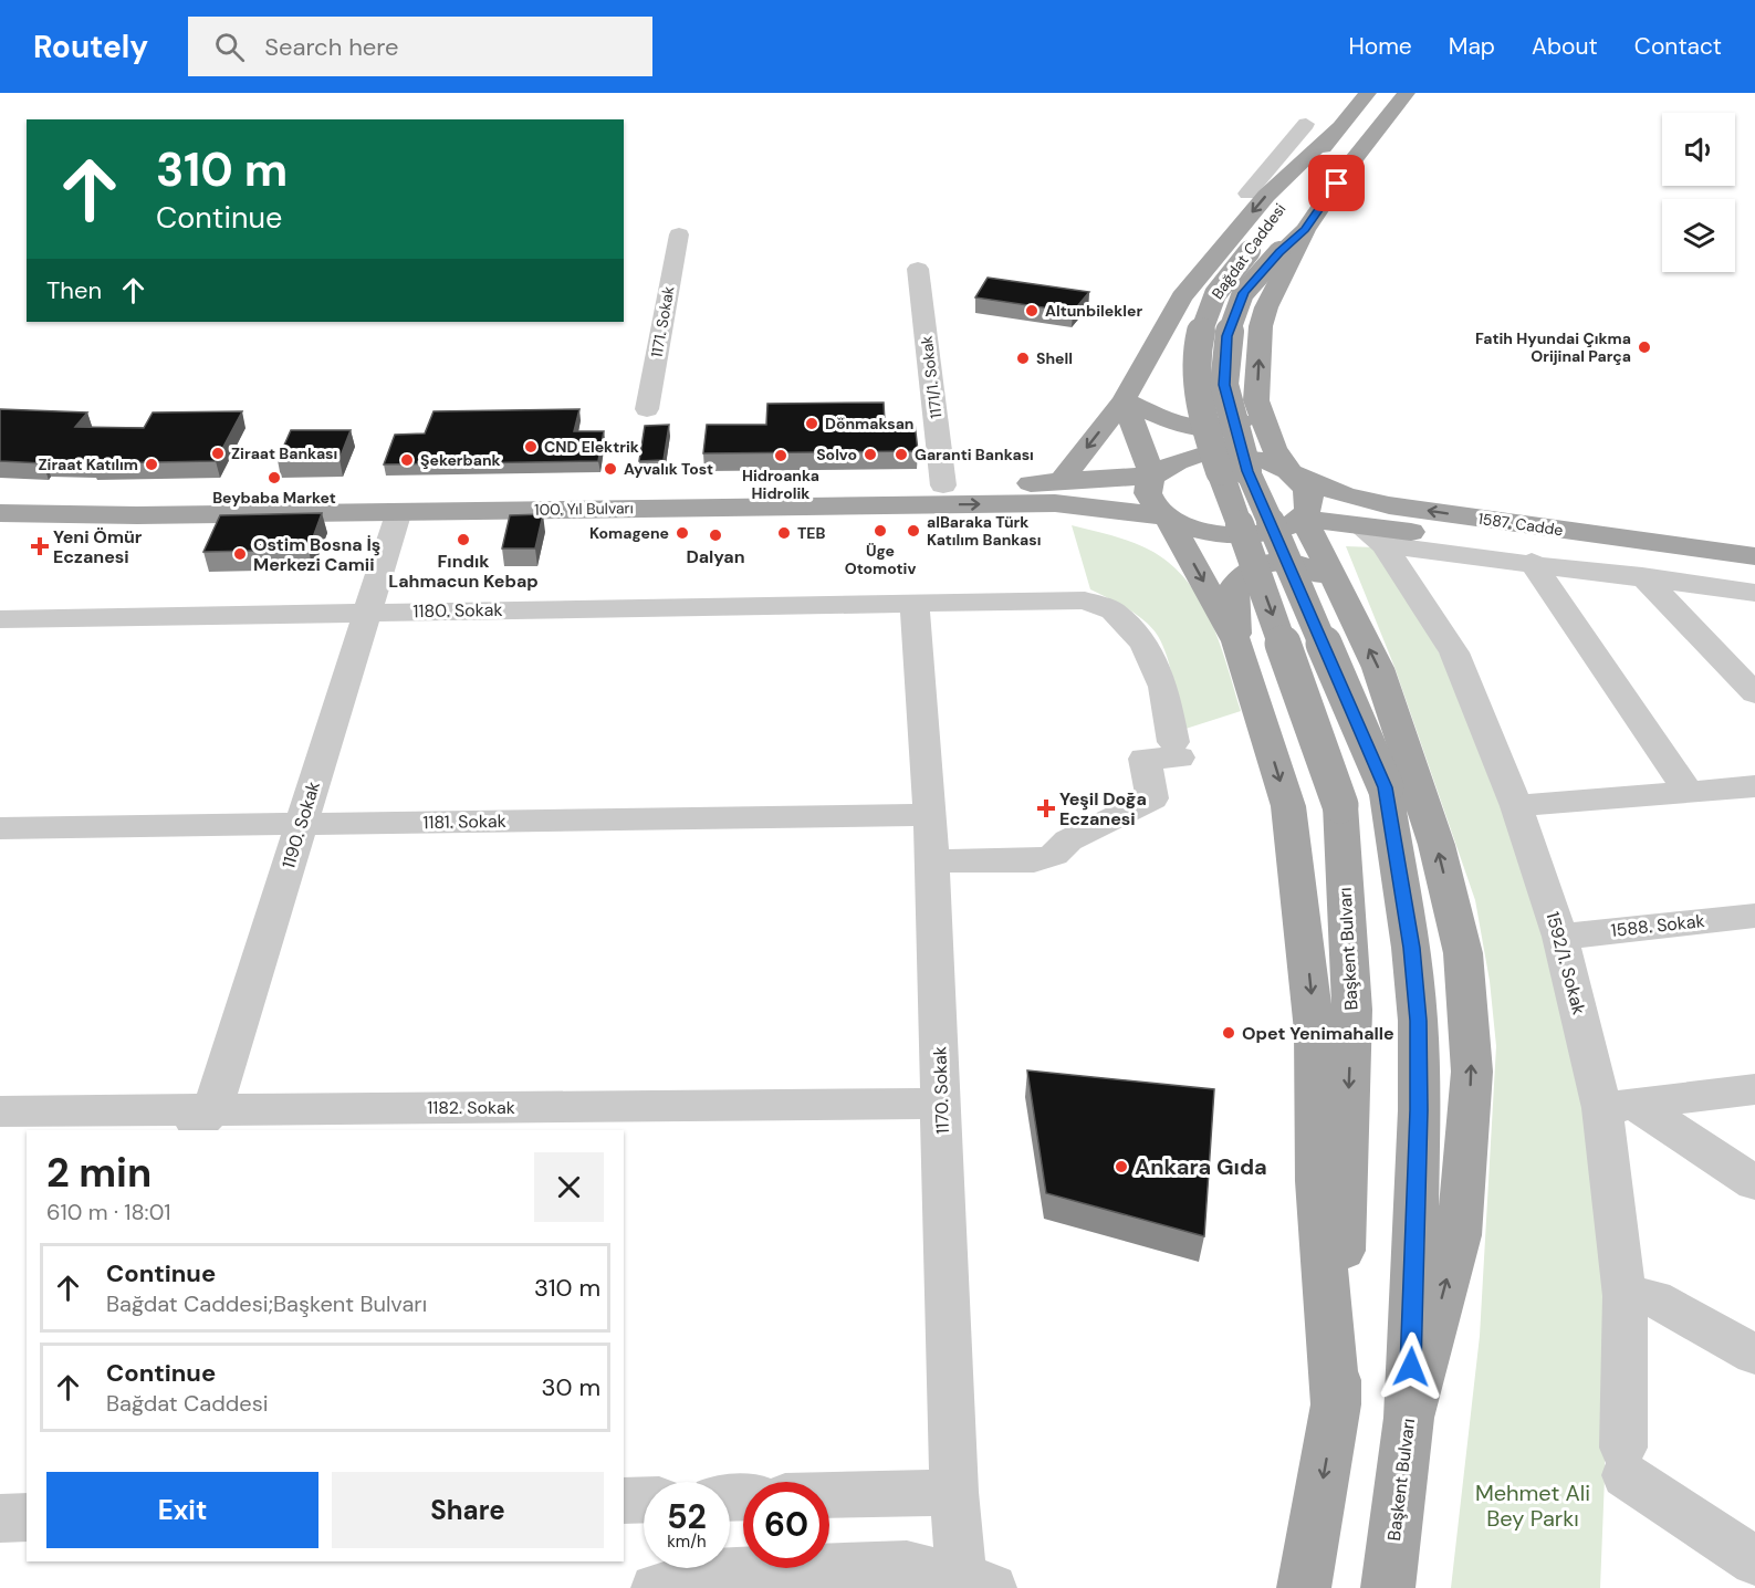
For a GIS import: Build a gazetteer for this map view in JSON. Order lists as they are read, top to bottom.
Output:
{
  "streets": {
    "main road": [
      "Bağdat Caddesi",
      "100. Yıl Bulvarı",
      "1587. Cadde",
      "Başkent Bulvarı"
    ],
    "street": [
      "1171. Sokak",
      "1171/1. Sokak",
      "1180. Sokak",
      "1181. Sokak",
      "1190. Sokak",
      "1588. Sokak",
      "1592/1. Sokak",
      "1170. Sokak",
      "1182. Sokak"
    ]
  },
  "crossings": [
    ["1171/1. Sokak", "100. Yıl Bulvarı"],
    ["100. Yıl Bulvarı", "1587. Cadde"],
    ["100. Yıl Bulvarı", "1190. Sokak"],
    ["100. Yıl Bulvarı", "Başkent Bulvarı"],
    ["1587. Cadde", "Başkent Bulvarı"],
    ["1587. Cadde", "1592/1. Sokak"],
    ["1180. Sokak", "1190. Sokak"],
    ["1180. Sokak", "1170. Sokak"],
    ["1181. Sokak", "1190. Sokak"],
    ["1181. Sokak", "1170. Sokak"],
    ["1190. Sokak", "1182. Sokak"],
    ["1588. Sokak", "1592/1. Sokak"],
    ["1170. Sokak", "1182. Sokak"]
  ],
  "parks": ["Mehmet Ali Bey Parkı"],
  "places": {
    "other": [
      "Altunbilekler",
      "Fatih Hyundai Çıkma Orijinal Parça",
      "Shell",
      "Dönmaksan",
      "CND Elektrik",
      "Ziraat Bankası",
      "Solvo",
      "Garanti Bankası",
      "Hidroanka Hidrolik",
      "Şekerbank",
      "Ziraat Katılım",
      "Ayvalık Tost",
      "Beybaba Market",
      "Üge Otomotiv",
      "alBaraka Türk Katılım Bankası",
      "Komagene",
      "TEB",
      "Dalyan",
      "Fındık Lahmacun Kebap",
      "Ostim Bosna İş Merkezi Camii",
      "Opet Yenimahalle",
      "Ankara Gıda"
    ],
    "health": ["Yeni Ömür Eczanesi", "Yeşil Doğa Eczanesi"]
  },
  "page": {
    "header": "Routely",
    "search": "Search here",
    "nav": [
      "Home",
      "Map",
      "About",
      "Contact"
    ],
    "turn": ["310 m", "Continue"],
    "then": "Then",
    "heading": ["2 min", "610 m · 18:01"],
    "list": [
      {
        "name": "Continue",
        "note": "Bağdat Caddesi;Başkent Bulvarı",
        "value": "310 m"
      },
      {
        "name": "Continue",
        "note": "Bağdat Caddesi",
        "value": "30 m"
      }
    ],
    "buttons": ["Exit", "Share"],
    "speed": "52 km/h",
    "limit": "60"
  }
}
